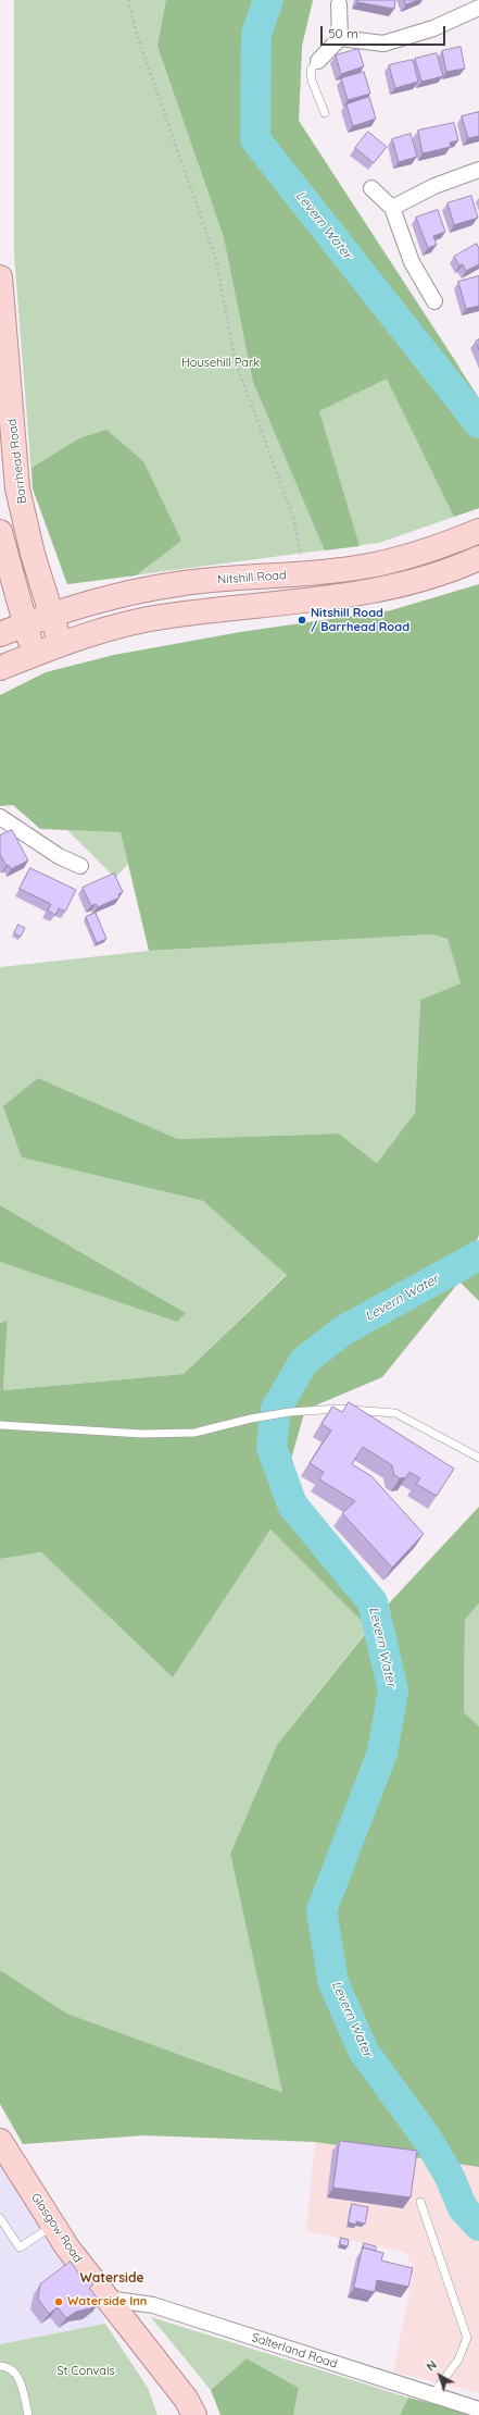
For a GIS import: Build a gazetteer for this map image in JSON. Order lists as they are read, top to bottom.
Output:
{
  "streets": {
    "main road": ["Barrhead Road", "Nitshill Road", "Glasgow Road"],
    "street": ["Salterland Road"]
  },
  "crossings": [
    ["Barrhead Road", "Nitshill Road"],
    ["Glasgow Road", "Salterland Road"]
  ],
  "districts": ["Waterside"],
  "water": ["Levern Water"],
  "parks": ["Househill Park", "St Convals"],
  "places": ["Nitshill Road / Barrhead Road", "Waterside Inn"],
  "scale_bar": "50 m",
  "north": "top left"
}
